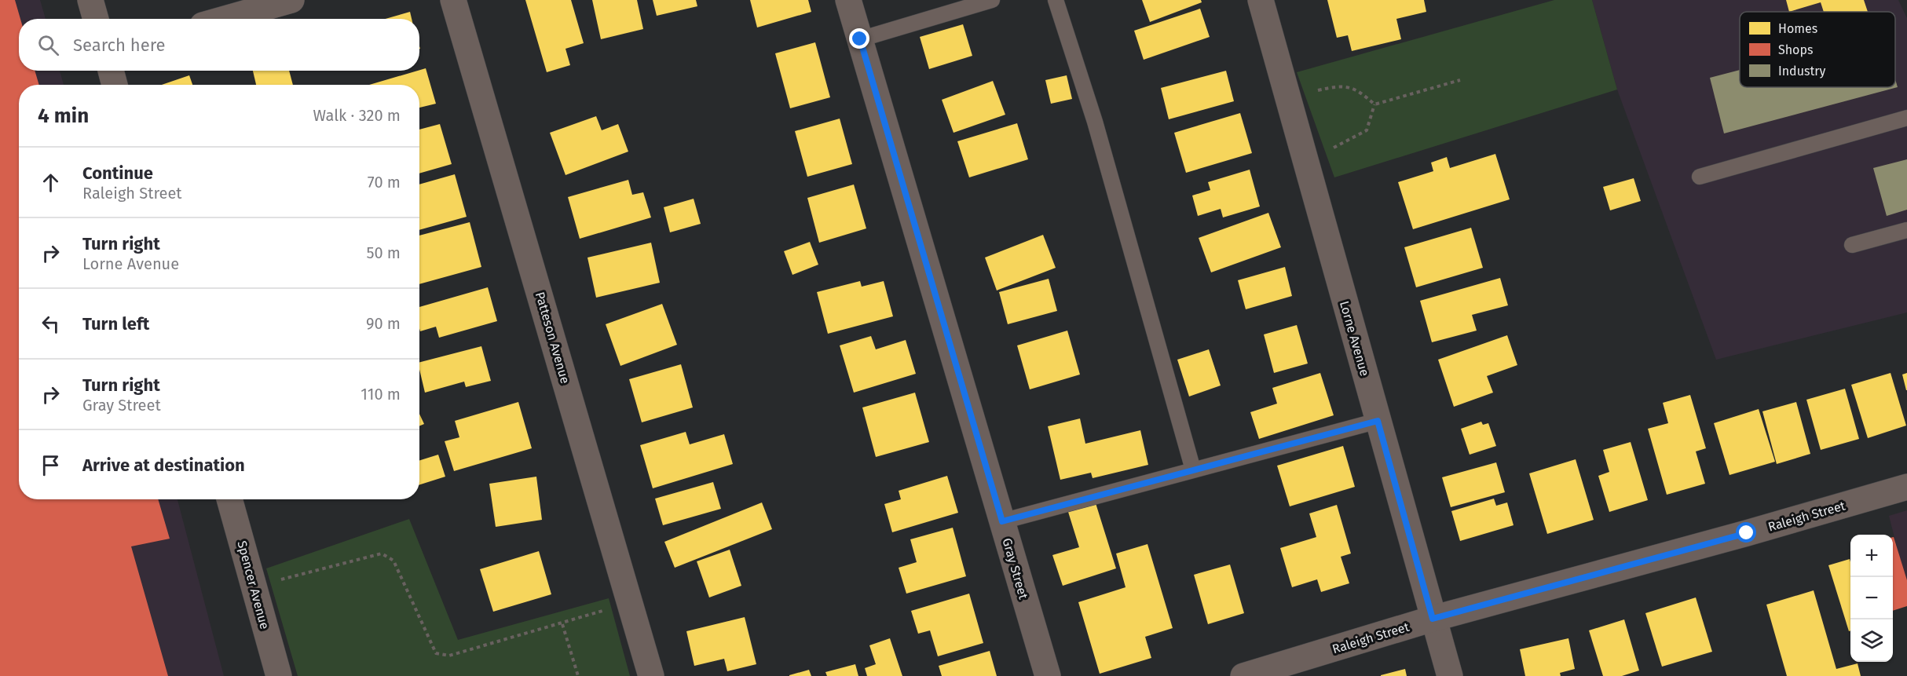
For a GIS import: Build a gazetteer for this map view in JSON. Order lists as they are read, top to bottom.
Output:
{
  "streets": {
    "street": [
      "Patteson Avenue",
      "Lorne Avenue",
      "Raleigh Street",
      "Gray Street",
      "Spencer Avenue"
    ]
  },
  "crossings": [
    ["Lorne Avenue", "Raleigh Street"]
  ],
  "legend": ["Homes", "Shops", "Industry"],
  "page": {
    "search": "Search here",
    "heading": ["4 min", "Walk · 320 m"],
    "list": [
      ["Continue", "Raleigh Street", "70 m"],
      ["Turn right", "Lorne Avenue", "50 m"],
      ["Turn left", "90 m"],
      ["Turn right", "Gray Street", "110 m"],
      "Arrive at destination"
    ],
    "map_buttons": ["+", "−"]
  }
}
